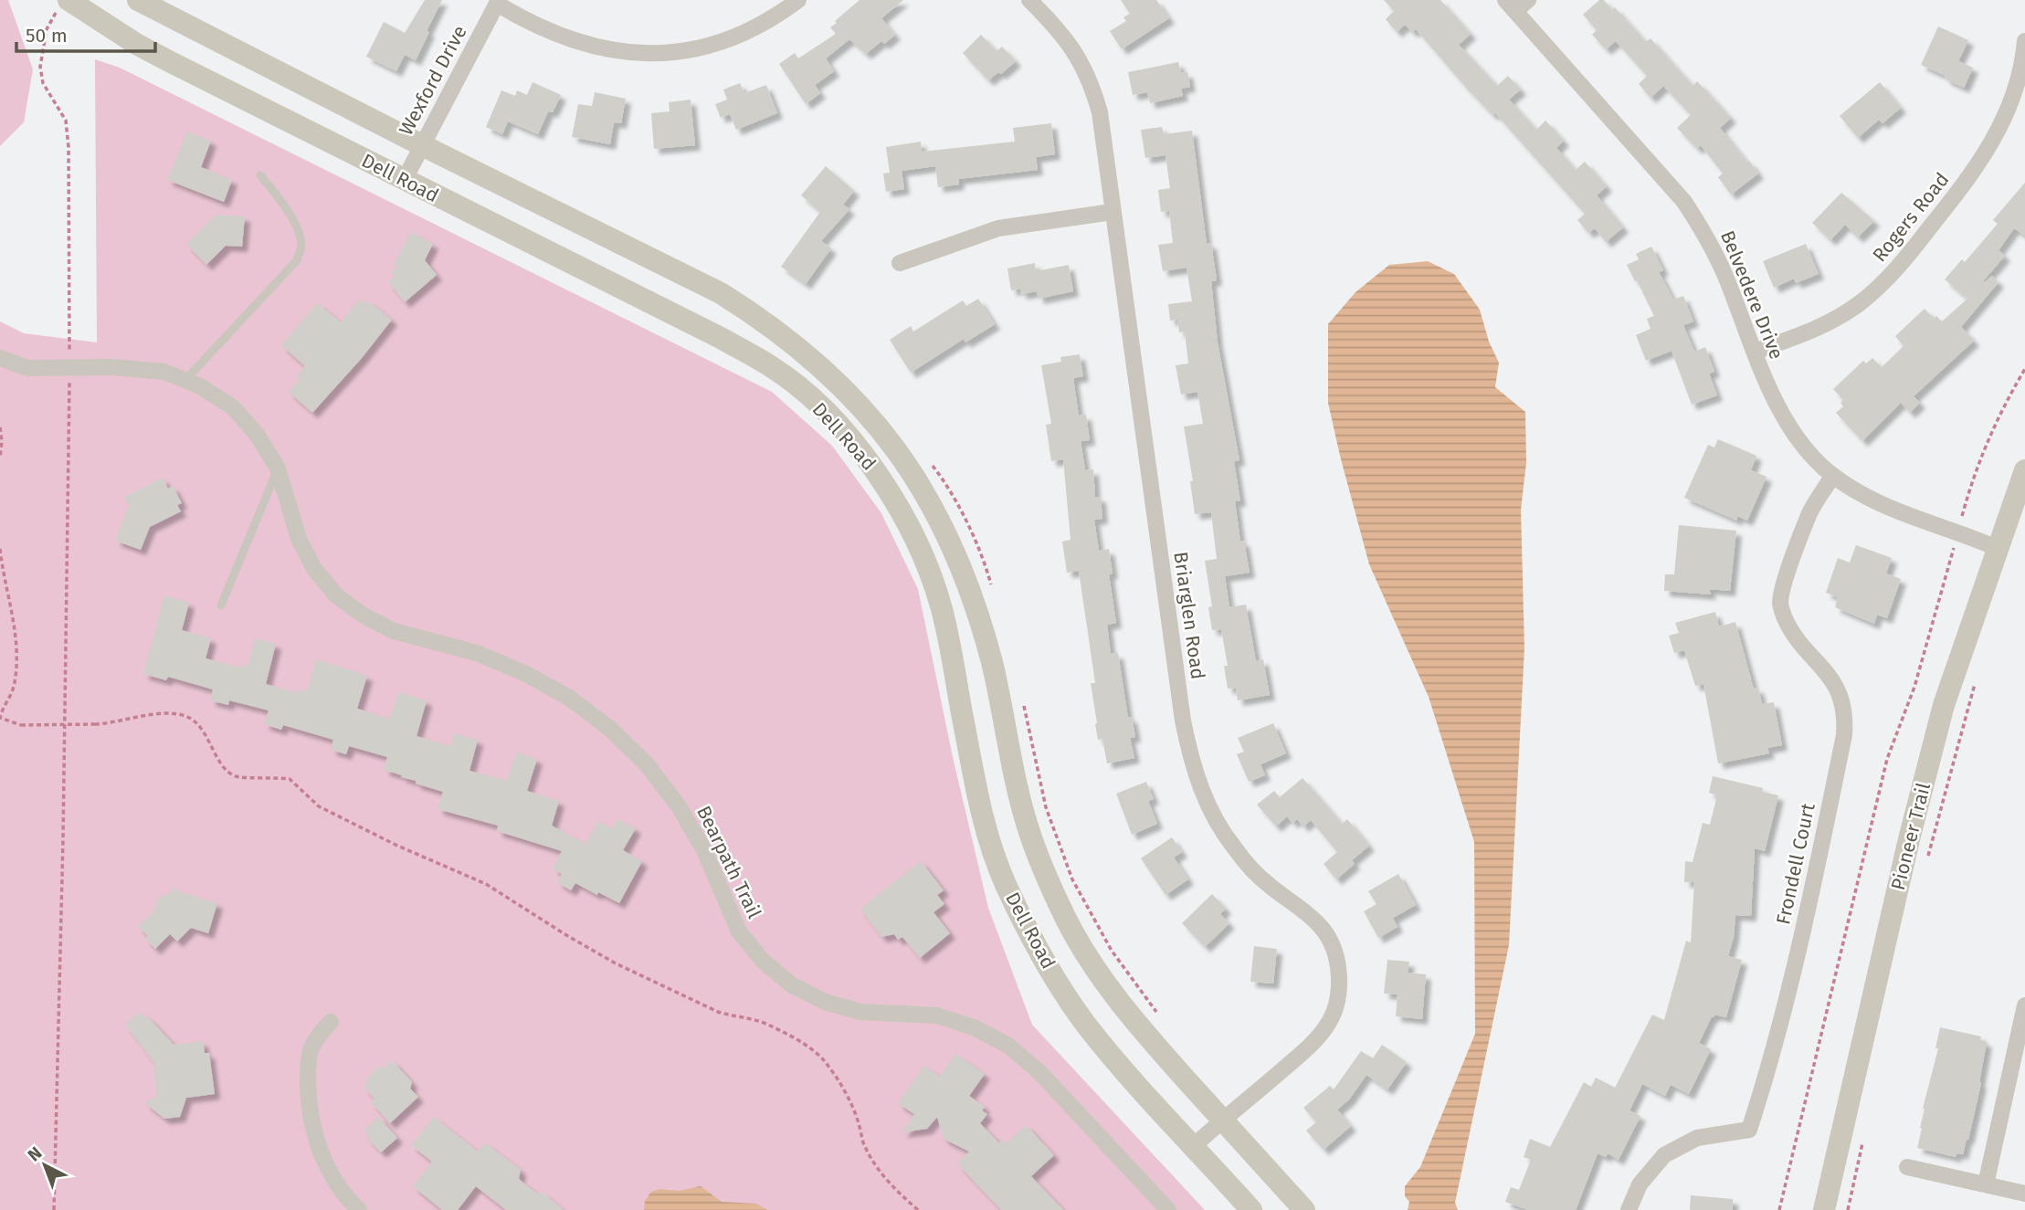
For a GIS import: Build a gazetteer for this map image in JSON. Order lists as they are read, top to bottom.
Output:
{
  "streets": {
    "main road": ["Dell Road", "Pioneer Trail"],
    "street": [
      "Wexford Drive",
      "Rogers Road",
      "Belvedere Drive",
      "Briarglen Road",
      "Bearpath Trail",
      "Frondell Court"
    ]
  },
  "crossings": [
    ["Wexford Drive", "Dell Road"],
    ["Dell Road", "Briarglen Road"],
    ["Rogers Road", "Belvedere Drive"],
    ["Belvedere Drive", "Pioneer Trail"],
    ["Belvedere Drive", "Frondell Court"]
  ],
  "scale_bar": "50 m",
  "north": "top left"
}
